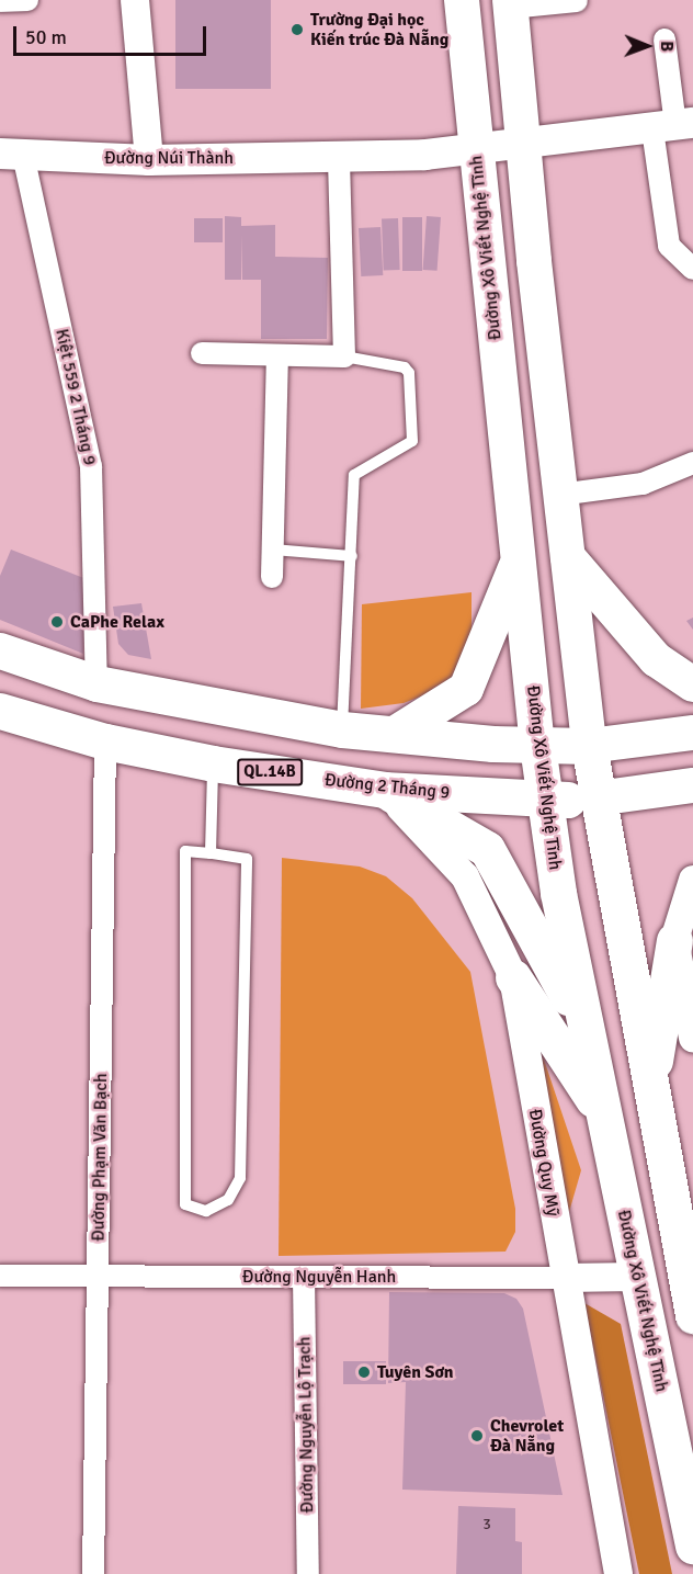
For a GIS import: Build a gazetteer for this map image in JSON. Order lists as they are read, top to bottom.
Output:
{
  "streets": {
    "highway": ["Đường Xô Viết Nghệ Tĩnh", "QL.14B", "Đường 2 Tháng 9"],
    "main road": ["Đường Núi Thành"],
    "street": [
      "Kiệt 559 2 Tháng 9",
      "Đường Phạm Văn Bạch",
      "Đường Quy Mỹ",
      "Đường Nguyễn Hanh",
      "Đường Nguyễn Lộ Trạch"
    ]
  },
  "crossings": [
    ["Đường Núi Thành", "Đường Xô Viết Nghệ Tĩnh"],
    ["Đường Núi Thành", "Kiệt 559 2 Tháng 9"],
    ["Đường Xô Viết Nghệ Tĩnh", "QL.14B"],
    ["Đường Xô Viết Nghệ Tĩnh", "Đường 2 Tháng 9"],
    ["Đường Xô Viết Nghệ Tĩnh", "Đường Nguyễn Hanh"],
    ["QL.14B", "Đường 2 Tháng 9"],
    ["Đường 2 Tháng 9", "Đường Phạm Văn Bạch"],
    ["Đường 2 Tháng 9", "Đường Quy Mỹ"],
    ["Đường Phạm Văn Bạch", "Đường Nguyễn Hanh"],
    ["Đường Quy Mỹ", "Đường Nguyễn Hanh"],
    ["Đường Nguyễn Hanh", "Đường Nguyễn Lộ Trạch"]
  ],
  "places": [
    "Trường Đại học Kiến trúc Đà Nẵng",
    "CaPhe Relax",
    "Tuyên Sơn",
    "Chevrolet Đà Nẵng"
  ],
  "house_numbers": ["3"],
  "scale_bar": "50 m",
  "north": "right"
}
